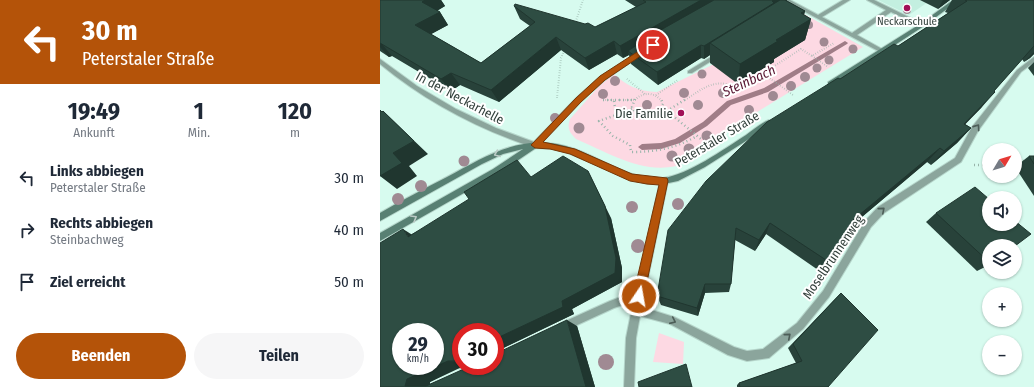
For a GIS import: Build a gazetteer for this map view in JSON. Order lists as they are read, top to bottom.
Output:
{
  "streets": {
    "main road": ["Peterstaler Straße"],
    "street": ["In der Neckarhelle", "Moselbrunnenweg"]
  },
  "crossings": [
    ["In der Neckarhelle", "Peterstaler Straße"]
  ],
  "one_way": ["Moselbrunnenweg"],
  "water": ["Steinbach"],
  "places": ["Neckarschule", "Die Familie"],
  "north": "top right",
  "page": {
    "turn": ["30 m", "Peterstaler Straße"],
    "eta": [
      "19:49",
      "Ankunft",
      "1",
      "Min.",
      "120",
      "m"
    ],
    "map_buttons": ["+", "−"],
    "list": [
      {
        "name": "Links abbiegen",
        "note": "Peterstaler Straße",
        "value": "30 m"
      },
      {
        "name": "Rechts abbiegen",
        "note": "Steinbachweg",
        "value": "40 m"
      },
      {
        "name": "Ziel erreicht",
        "value": "50 m"
      }
    ],
    "speed": "29 km/h",
    "limit": "30",
    "buttons": ["Beenden", "Teilen"]
  }
}
